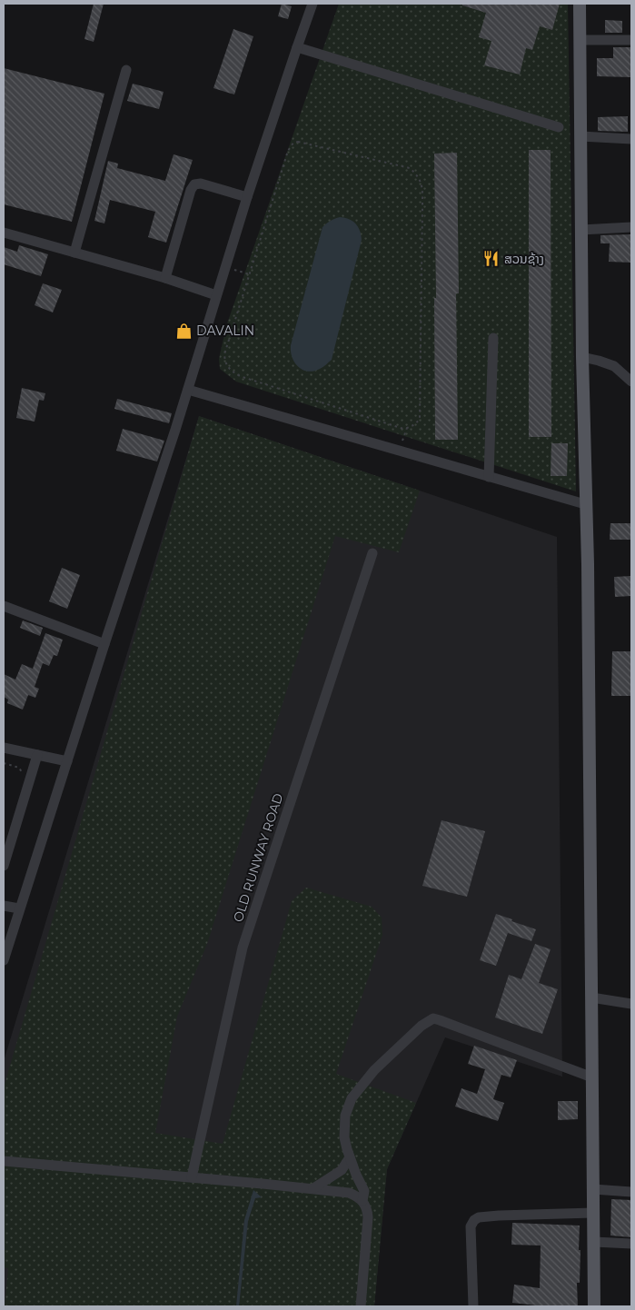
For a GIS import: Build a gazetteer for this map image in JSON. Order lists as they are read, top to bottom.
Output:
{
  "streets": {
    "street": ["OLD RUNWAY ROAD"]
  },
  "places": {
    "restaurant": ["ສວນຊ້າງ"],
    "shop": ["DAVALIN"]
  }
}
